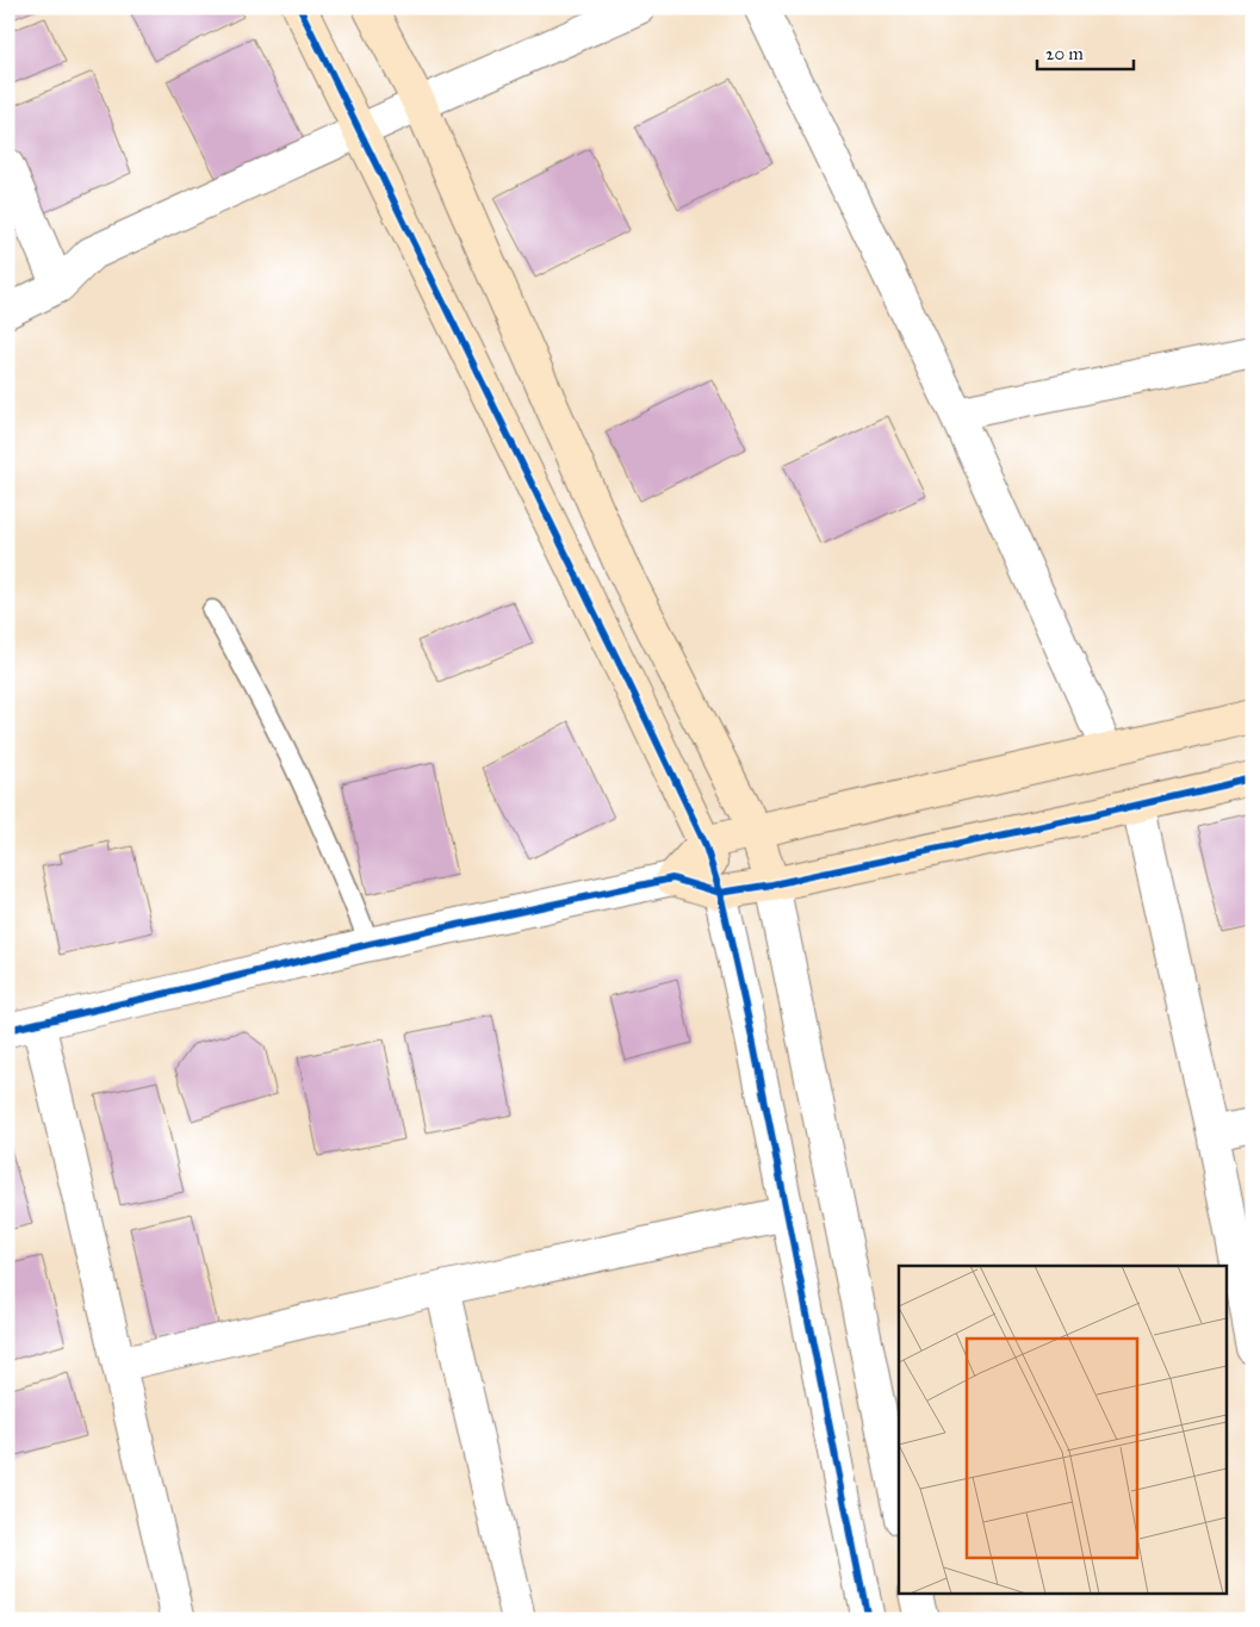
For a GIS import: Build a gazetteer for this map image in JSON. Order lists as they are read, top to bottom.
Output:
{
  "scale_bar": "20 m"
}
